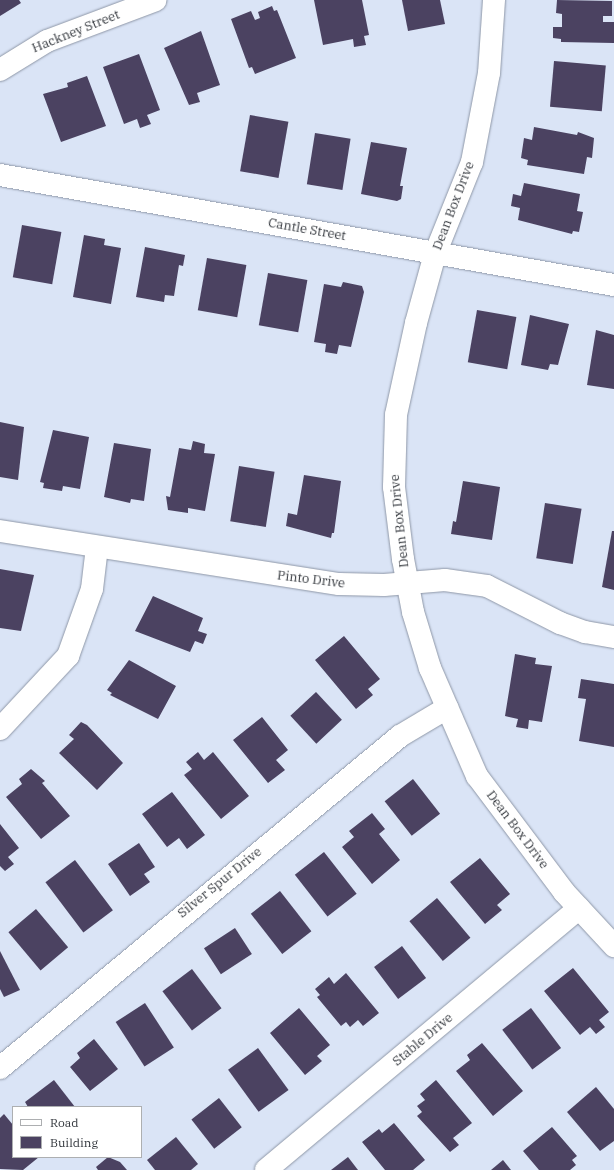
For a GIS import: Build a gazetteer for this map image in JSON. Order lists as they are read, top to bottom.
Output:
{
  "streets": {
    "street": [
      "Hackney Street",
      "Dean Box Drive",
      "Cantle Street",
      "Pinto Drive",
      "Silver Spur Drive",
      "Stable Drive"
    ]
  },
  "crossings": [
    ["Dean Box Drive", "Cantle Street"],
    ["Dean Box Drive", "Pinto Drive"],
    ["Dean Box Drive", "Silver Spur Drive"],
    ["Dean Box Drive", "Stable Drive"]
  ],
  "legend": ["Road", "Building"]
}
